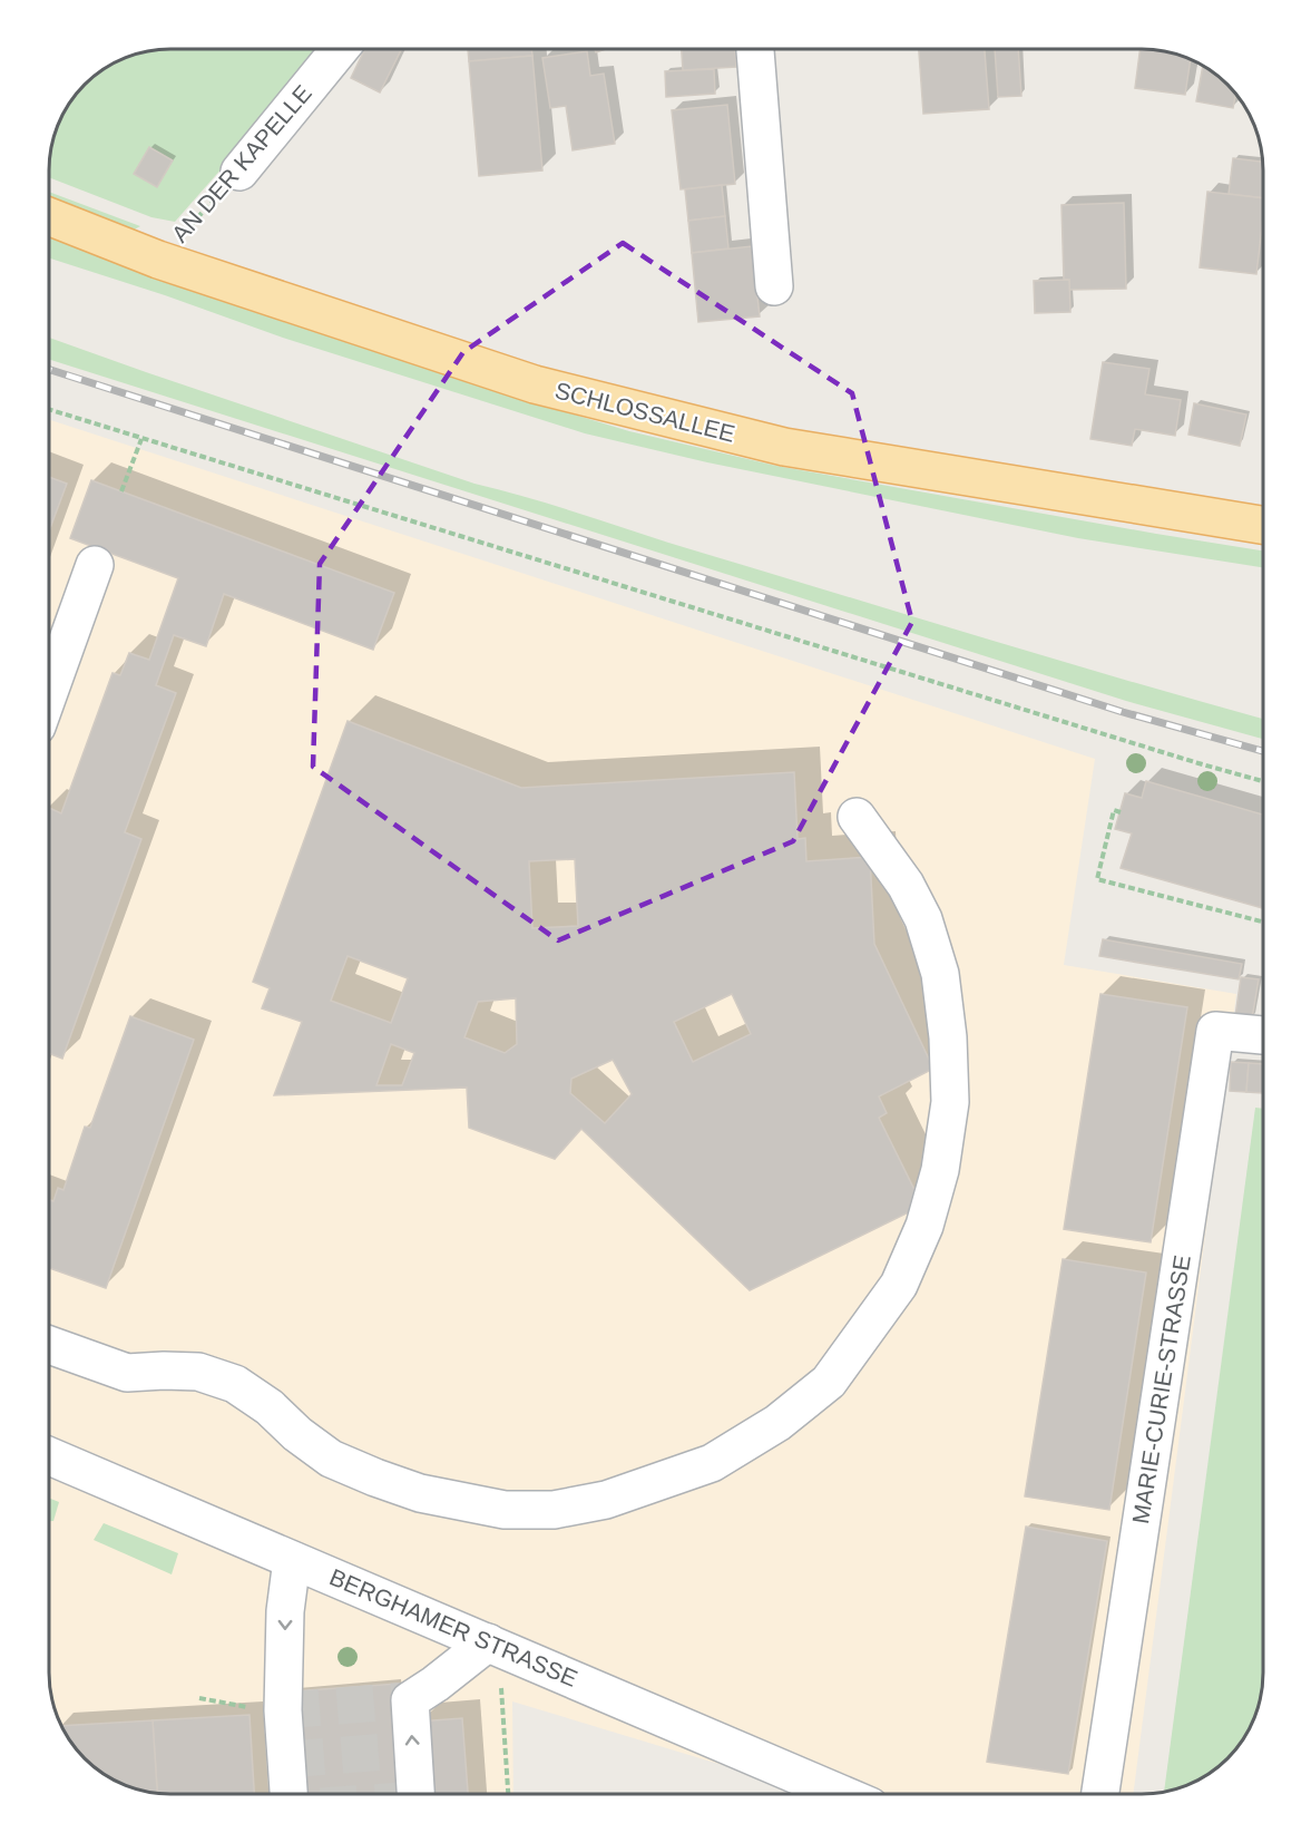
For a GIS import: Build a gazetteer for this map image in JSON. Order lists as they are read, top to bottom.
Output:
{
  "streets": {
    "main road": ["SCHLOSSALLEE"],
    "street": ["AN DER KAPELLE", "MARIE-CURIE-STRASSE", "BERGHAMER STRASSE"]
  },
  "crossings": [
    ["AN DER KAPELLE", "SCHLOSSALLEE"]
  ]
}
